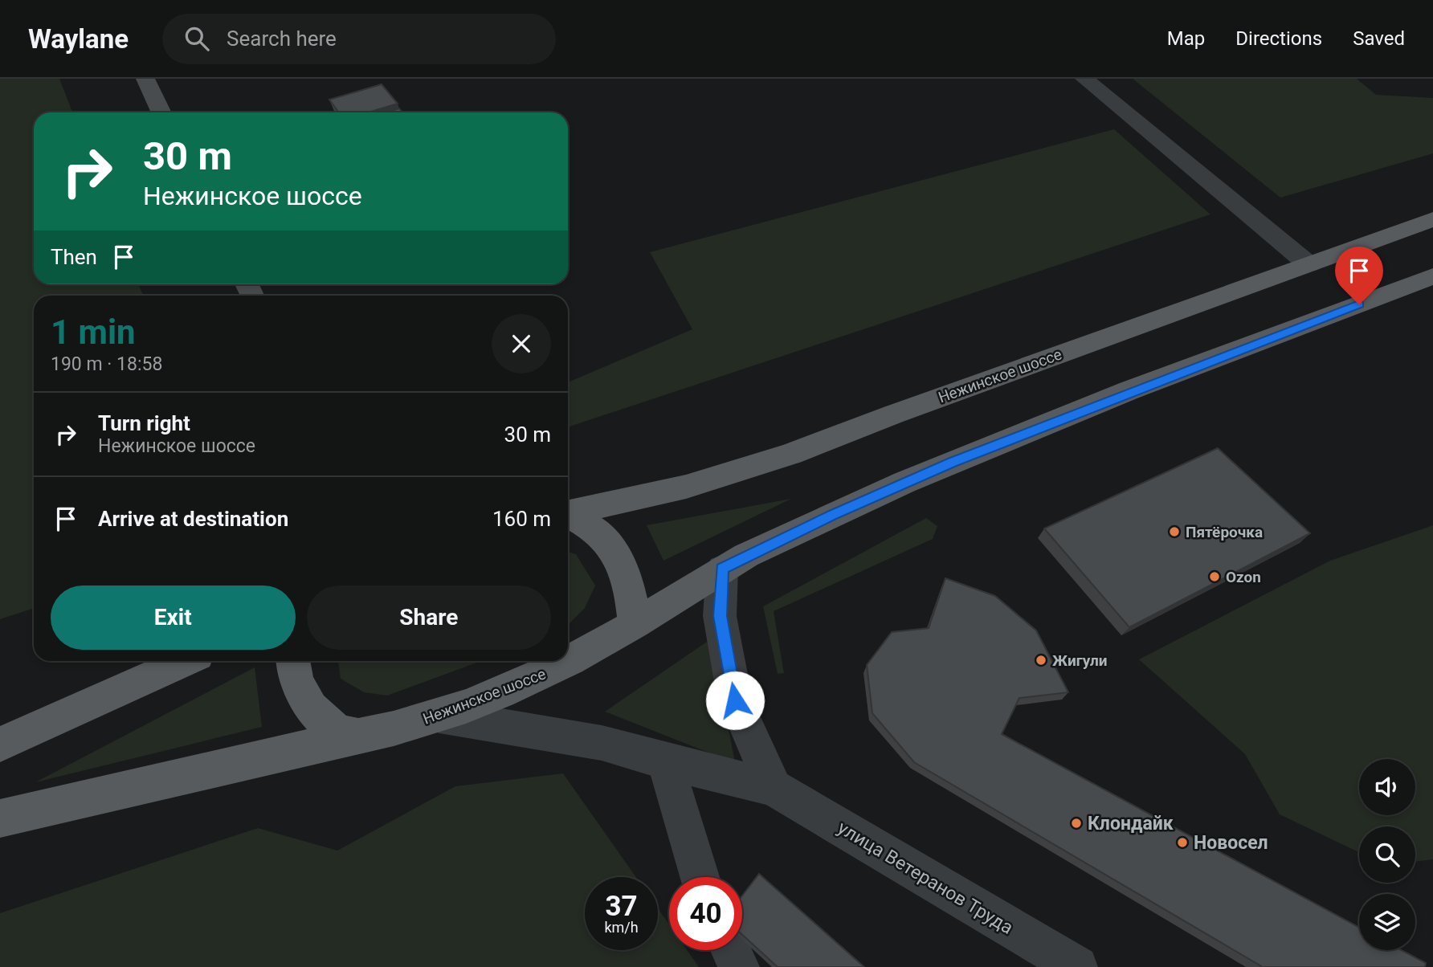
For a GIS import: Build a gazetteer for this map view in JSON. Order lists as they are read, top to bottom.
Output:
{
  "streets": {
    "main road": ["Нежинское шоссе"],
    "street": ["улица Ветеранов Труда"]
  },
  "crossings": [
    ["Нежинское шоссе", "улица Ветеранов Труда"]
  ],
  "places": [
    "Пятёрочка",
    "Ozon",
    "Жигули",
    "Клондайк",
    "Новосел"
  ],
  "page": {
    "header": "Waylane",
    "search": "Search here",
    "nav": ["Map", "Directions", "Saved"],
    "turn": ["30 m", "Нежинское шоссе"],
    "then": "Then",
    "heading": ["1 min", "190 m · 18:58"],
    "list": [
      {
        "name": "Turn right",
        "note": "Нежинское шоссе",
        "value": "30 m"
      },
      {
        "name": "Arrive at destination",
        "value": "160 m"
      }
    ],
    "buttons": ["Exit", "Share"],
    "speed": "37 km/h",
    "limit": "40"
  }
}
